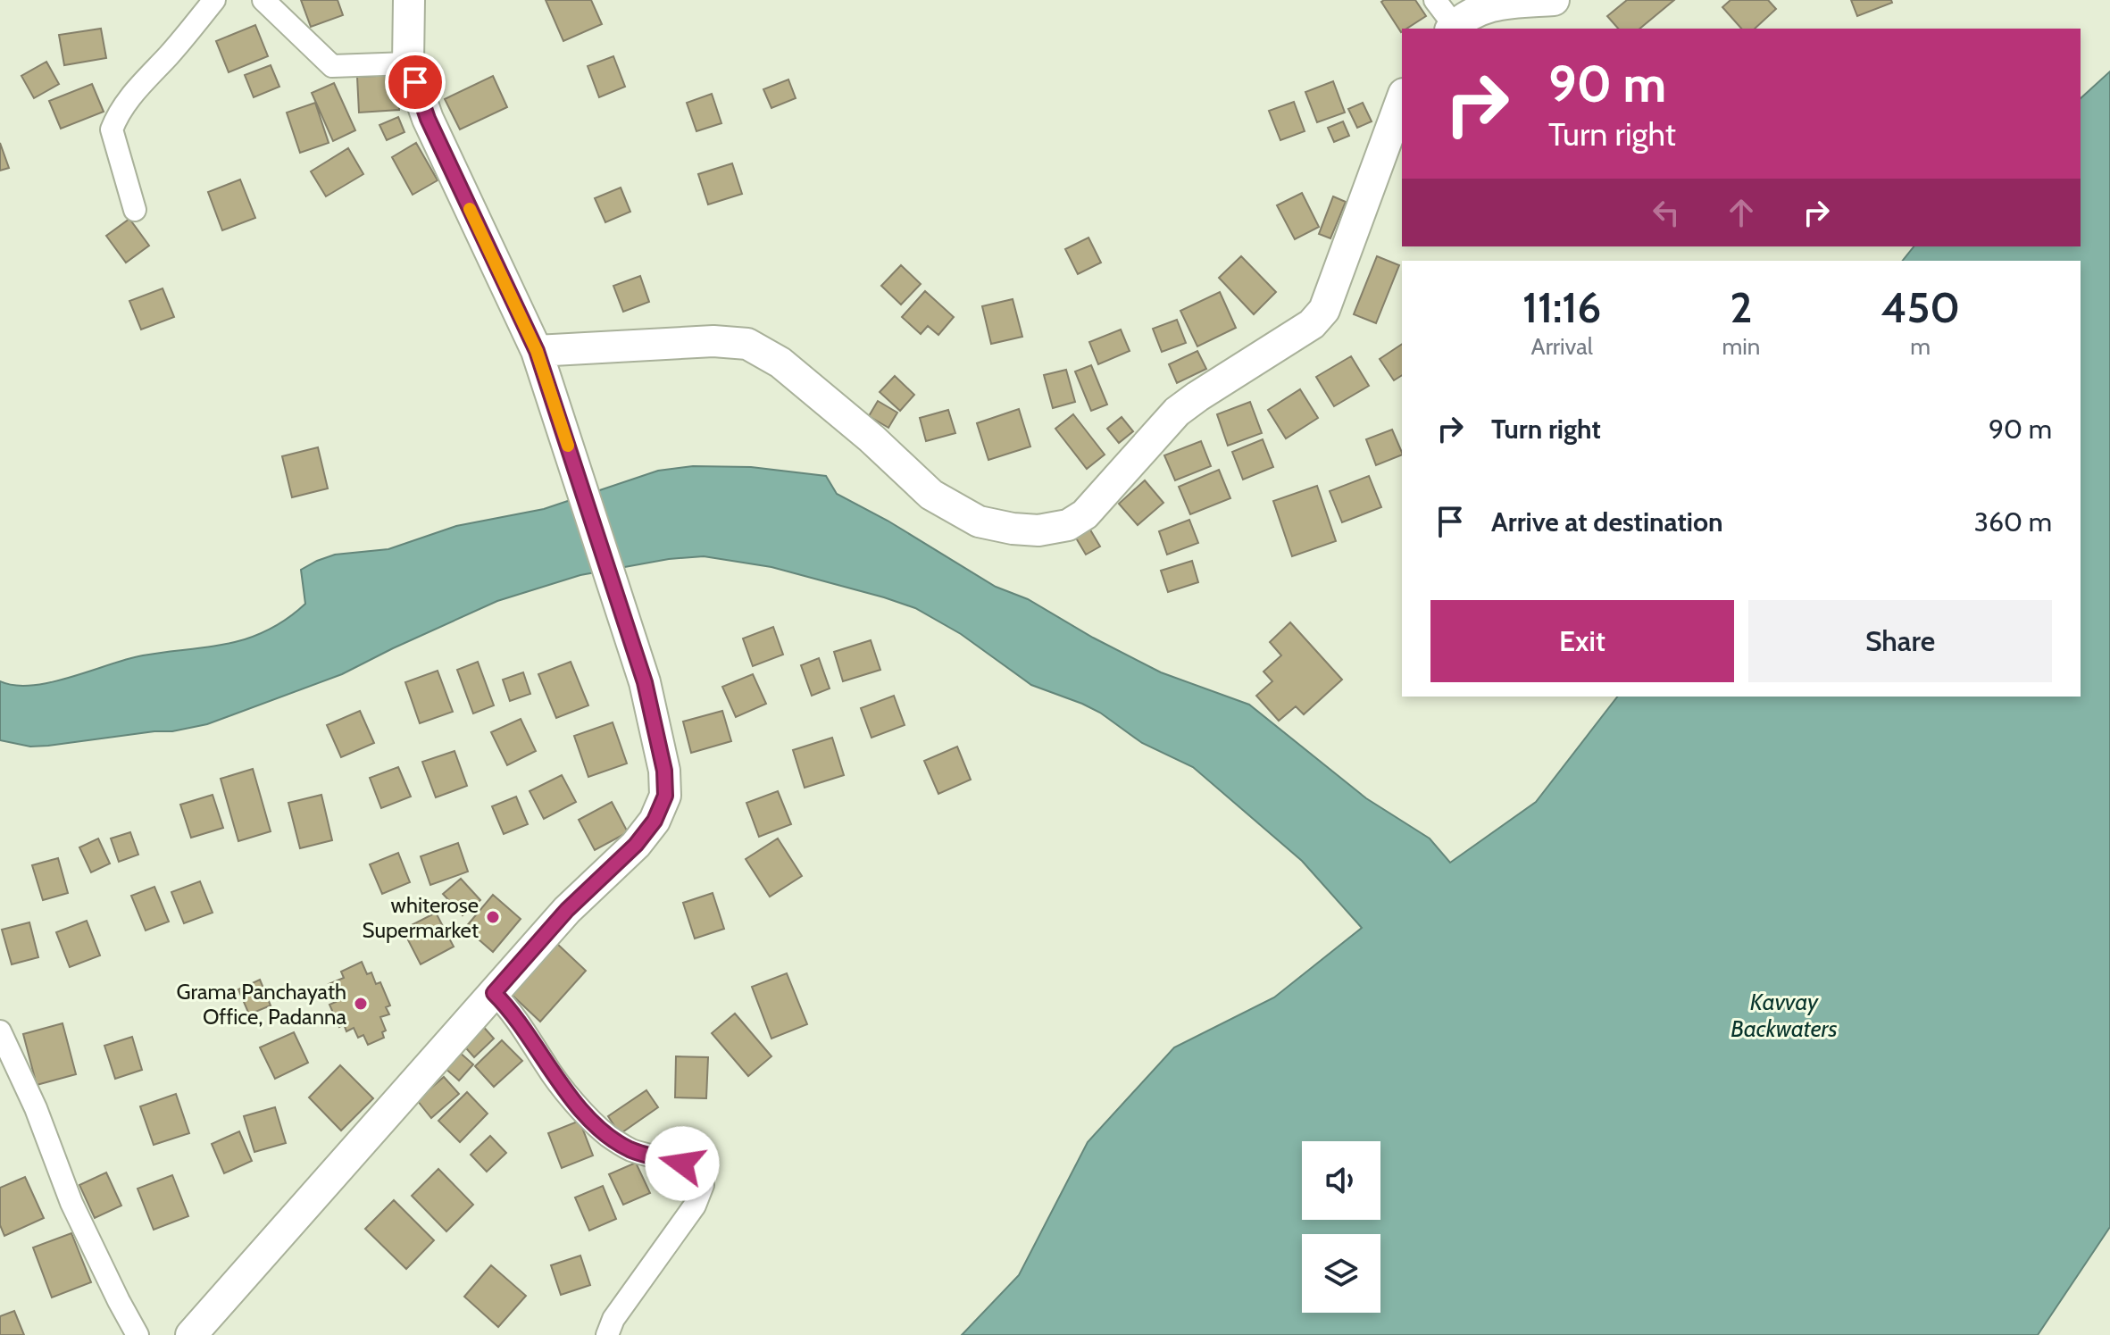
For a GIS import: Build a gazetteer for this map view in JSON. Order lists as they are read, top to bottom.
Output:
{
  "water": ["Kavvay Backwaters"],
  "places": ["whiterose Supermarket", "Grama Panchayath Office, Padanna"],
  "page": {
    "turn": ["90 m", "Turn right"],
    "eta": [
      "11:16",
      "Arrival",
      "2",
      "min",
      "450",
      "m"
    ],
    "list": [
      {
        "name": "Turn right",
        "value": "90 m"
      },
      {
        "name": "Arrive at destination",
        "value": "360 m"
      }
    ],
    "buttons": ["Exit", "Share"]
  }
}
